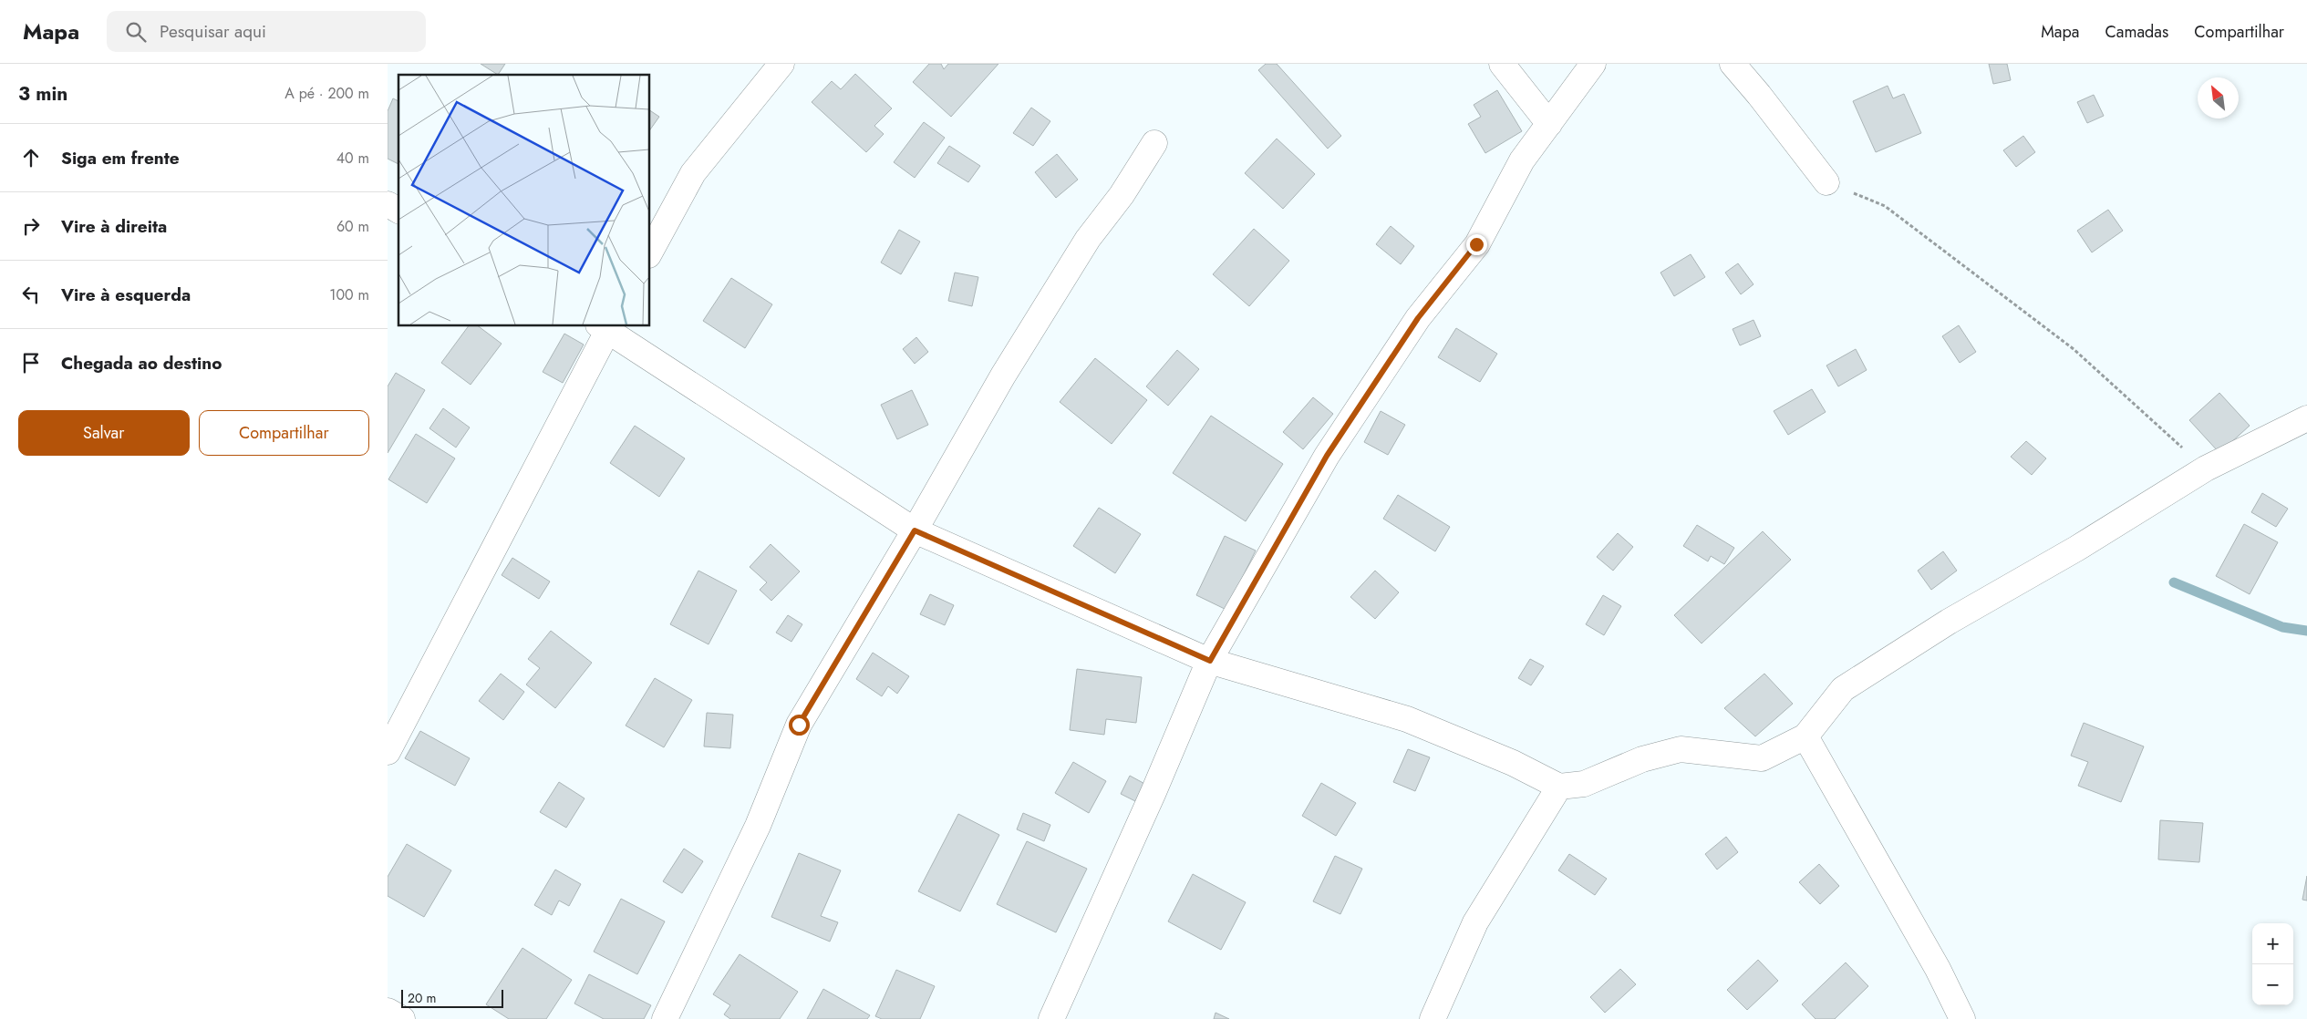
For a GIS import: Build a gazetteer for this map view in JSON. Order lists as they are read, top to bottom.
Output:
{
  "scale_bar": "20 m",
  "north": "top left",
  "page": {
    "header": "Mapa",
    "search": "Pesquisar aqui",
    "nav": ["Mapa", "Camadas", "Compartilhar"],
    "heading": ["3 min", "A pé · 200 m"],
    "list": [
      ["Siga em frente", "40 m"],
      ["Vire à direita", "60 m"],
      ["Vire à esquerda", "100 m"],
      "Chegada ao destino"
    ],
    "buttons": ["Salvar", "Compartilhar"],
    "map_buttons": ["+", "−"],
    "scale": "20 m"
  }
}
